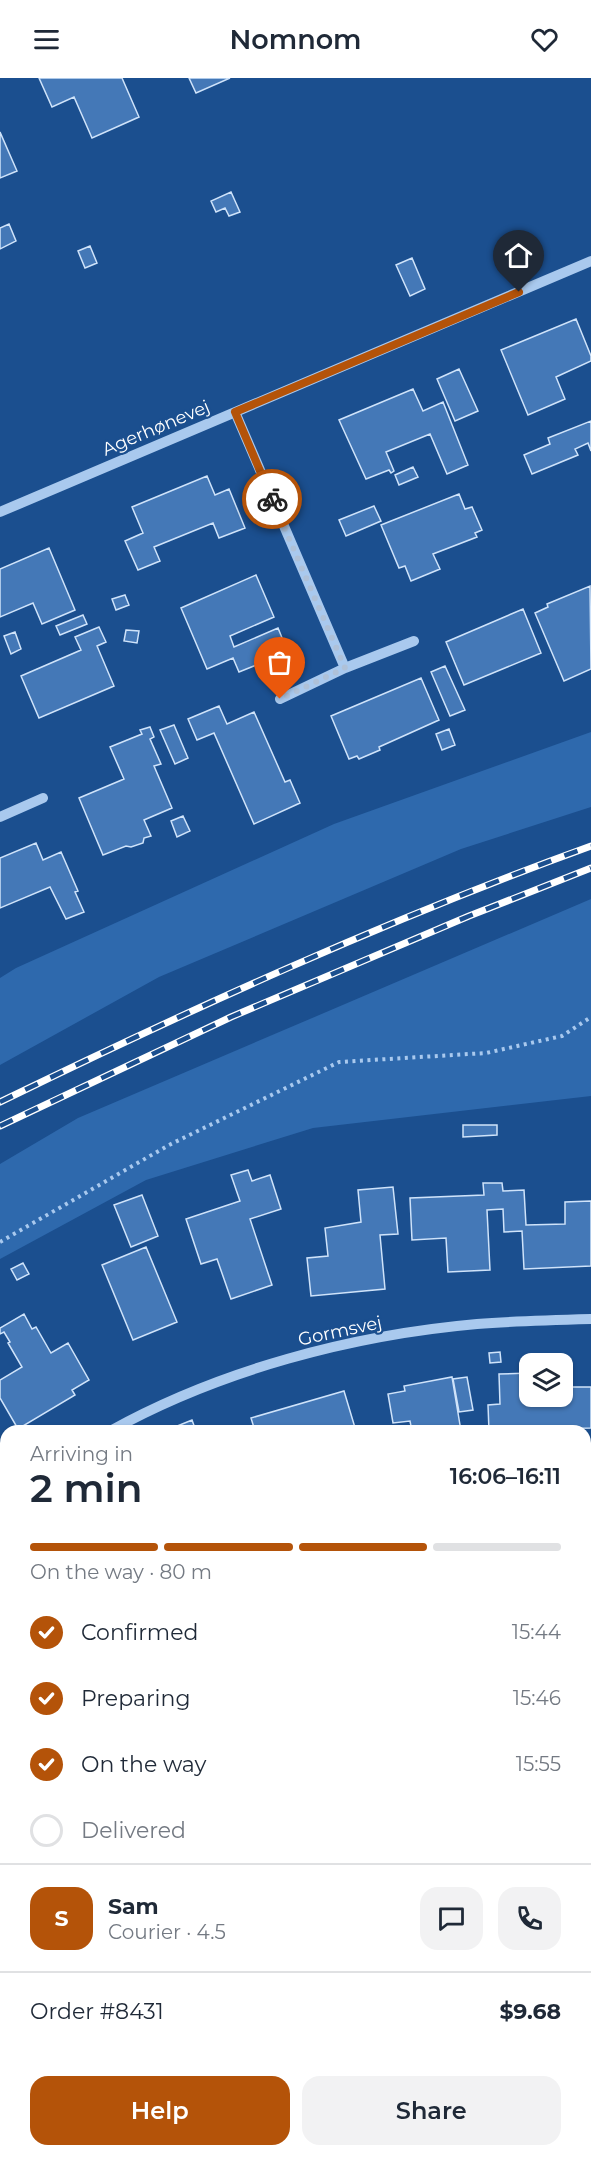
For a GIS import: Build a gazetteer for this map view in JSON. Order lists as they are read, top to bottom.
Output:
{
  "streets": {
    "street": ["Agerhønevej", "Gormsvej"]
  },
  "page": {
    "header": "Nomnom",
    "heading": ["2 min", "Arriving in", "16:06–16:11"],
    "panel": [
      "Sam",
      "Courier · 4.5",
      "Order #8431",
      "$9.68"
    ],
    "bar": "On the way · 80 m",
    "list": [
      ["Confirmed", "15:44"],
      ["Preparing", "15:46"],
      ["On the way", "15:55"],
      "Delivered"
    ],
    "round": "S",
    "buttons": ["Help", "Share"]
  }
}
